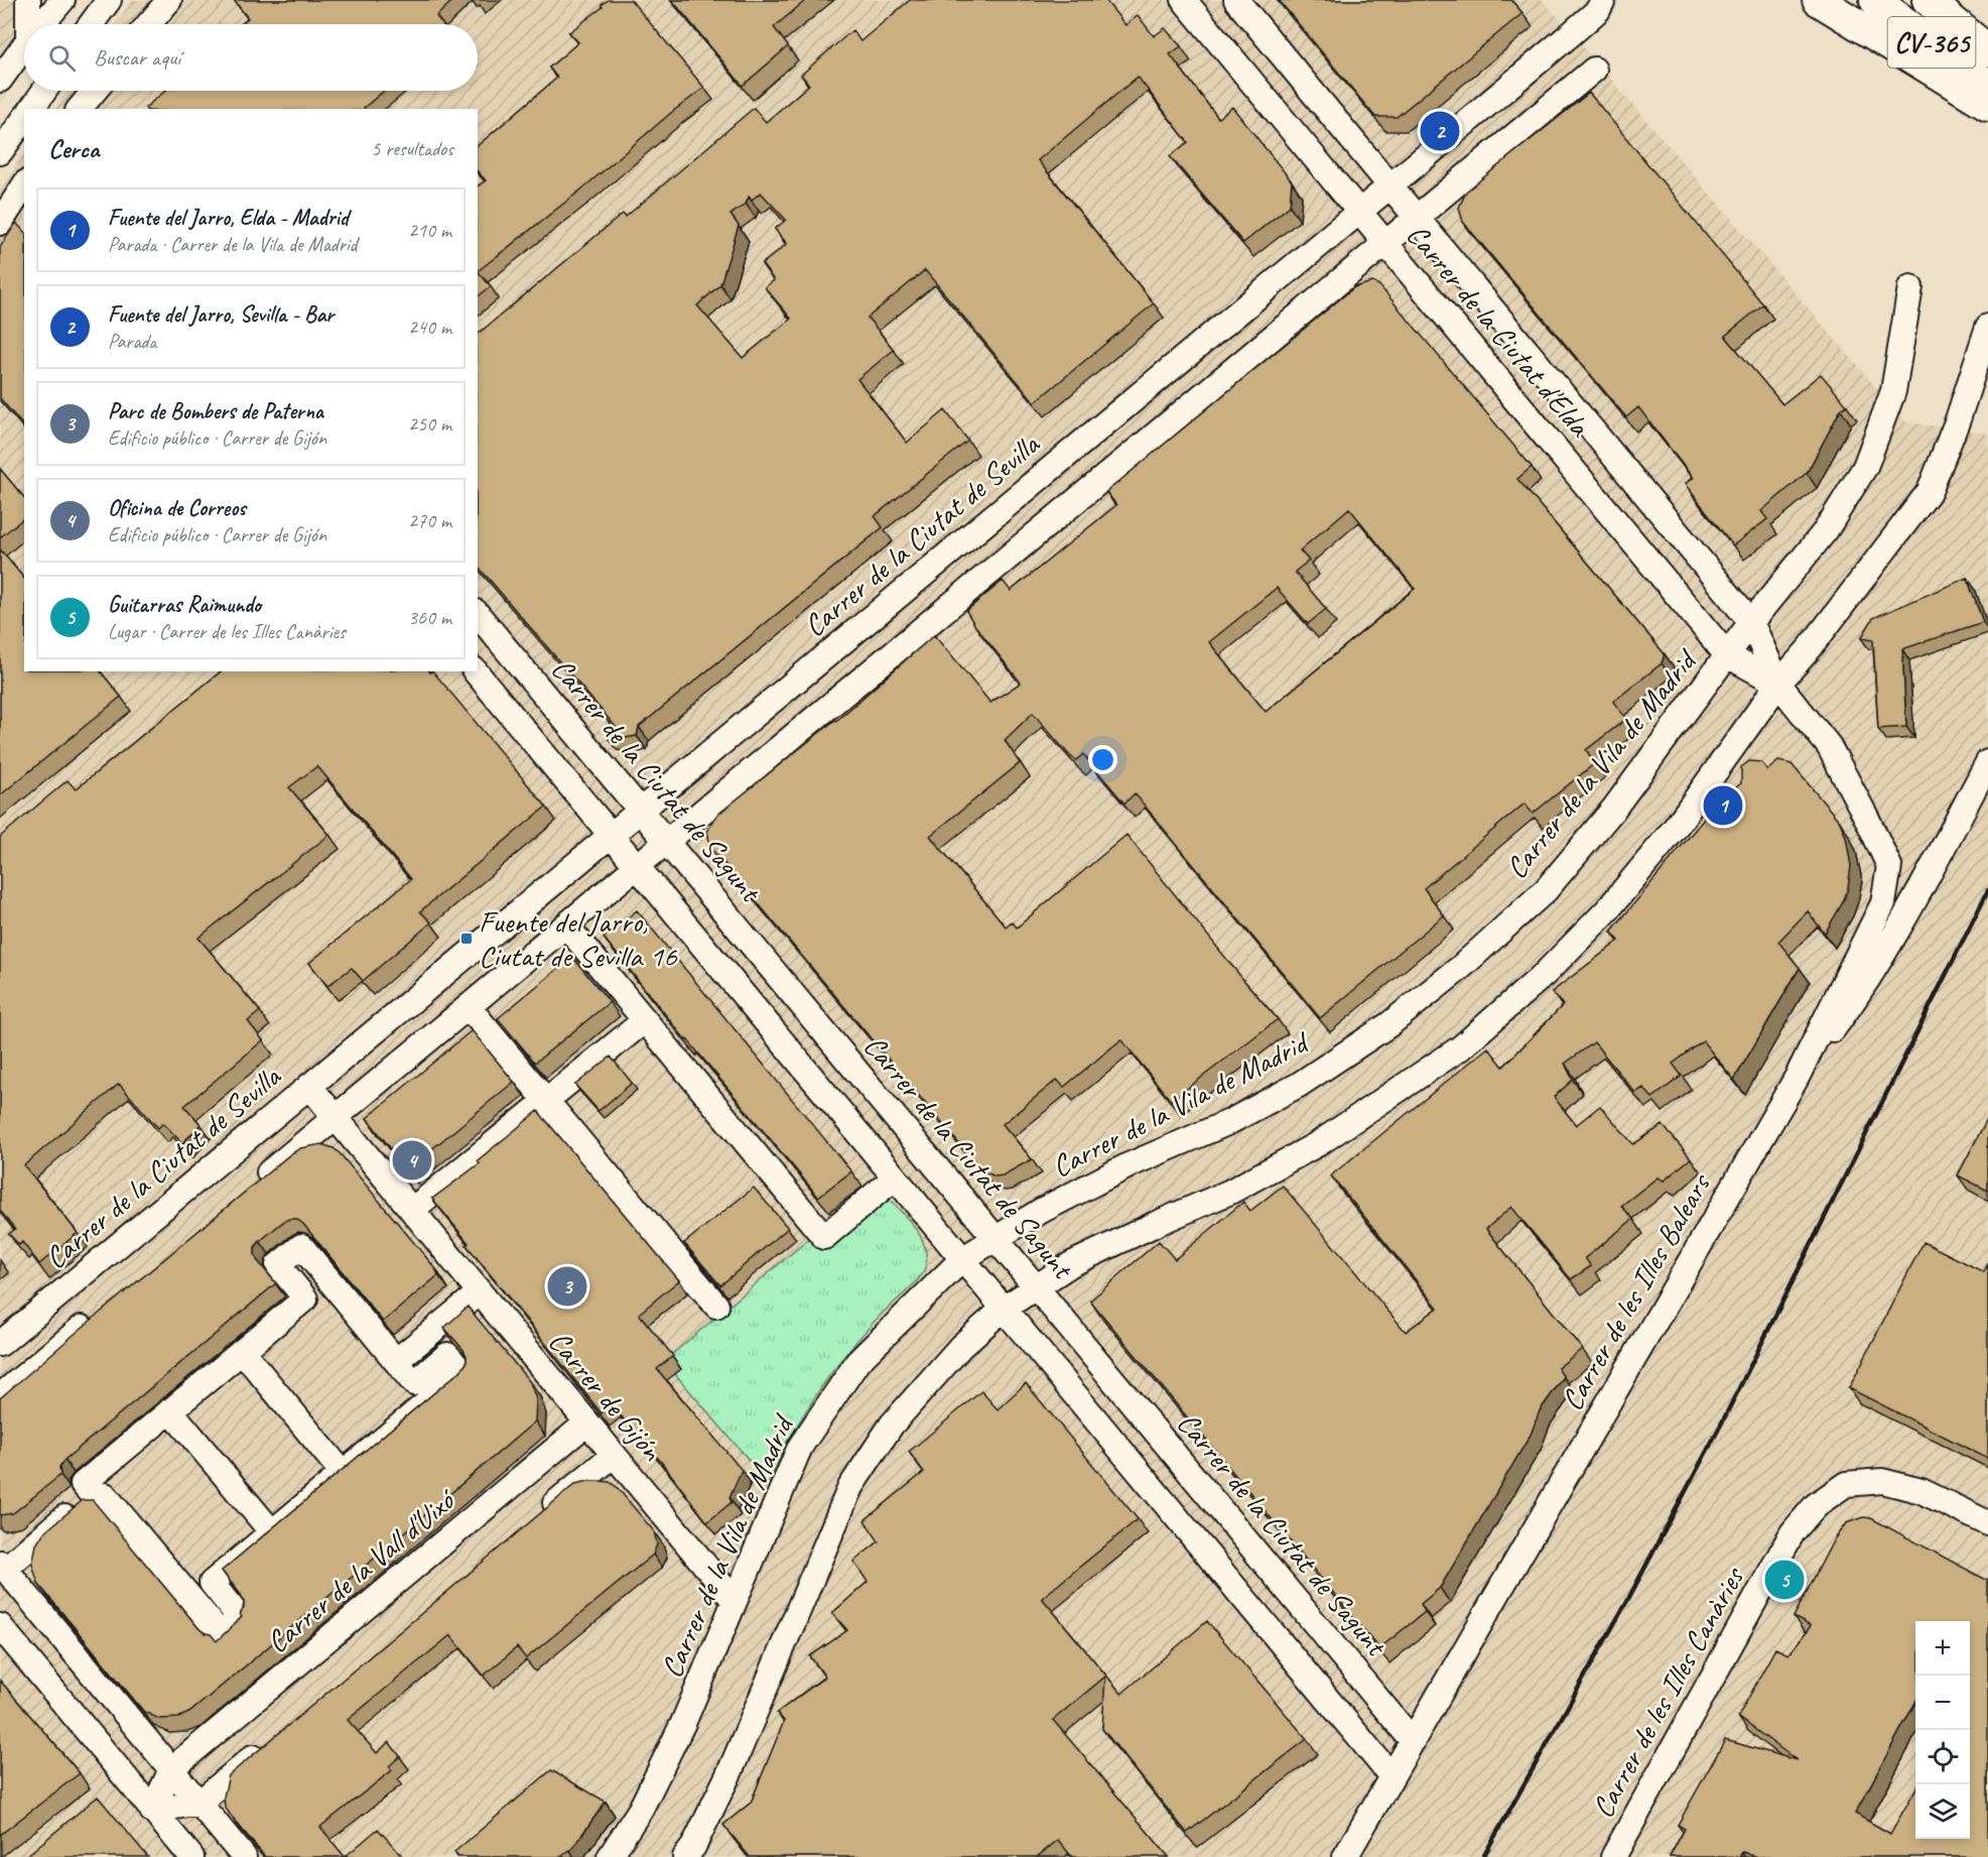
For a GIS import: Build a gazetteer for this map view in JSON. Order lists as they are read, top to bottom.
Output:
{
  "streets": {
    "main road": ["CV-365"],
    "street": [
      "Carrer de la Ciutat d'Elda",
      "Carrer de la Ciutat de Sevilla",
      "Carrer de la Vila de Madrid",
      "Carrer de la Ciutat de Sagunt",
      "Carrer de les Illes Balears",
      "Carrer de Gijón",
      "Carrer de la Vall d'Uixó",
      "Carrer de les Illes Canàries"
    ]
  },
  "crossings": [
    ["Carrer de la Ciutat d'Elda", "Carrer de la Ciutat de Sevilla"],
    ["Carrer de la Ciutat d'Elda", "Carrer de la Vila de Madrid"],
    ["Carrer de la Ciutat d'Elda", "Carrer de les Illes Balears"],
    ["Carrer de la Ciutat de Sevilla", "Carrer de la Ciutat de Sagunt"],
    ["Carrer de la Ciutat de Sevilla", "Carrer de Gijón"],
    ["Carrer de la Vila de Madrid", "Carrer de la Ciutat de Sagunt"],
    ["Carrer de la Vila de Madrid", "Carrer de Gijón"],
    ["Carrer de la Ciutat de Sagunt", "Carrer de les Illes Balears"],
    ["Carrer de Gijón", "Carrer de la Vall d'Uixó"]
  ],
  "places": {
    "transit": ["Fuente del Jarro, Ciutat de Sevilla 16"]
  },
  "page": {
    "search": "Buscar aquí",
    "pins": [
      "2",
      "1",
      "4",
      "3",
      "5"
    ],
    "heading": ["Cerca", "5 resultados"],
    "list": [
      {
        "mark": "1",
        "name": "Fuente del Jarro, Elda - Madrid",
        "note": "Parada · Carrer de la Vila de Madrid",
        "value": "210 m"
      },
      {
        "mark": "2",
        "name": "Fuente del Jarro, Sevilla - Bar",
        "note": "Parada",
        "value": "240 m"
      },
      {
        "mark": "3",
        "name": "Parc de Bombers de Paterna",
        "note": "Edificio público · Carrer de Gijón",
        "value": "250 m"
      },
      {
        "mark": "4",
        "name": "Oficina de Correos",
        "note": "Edificio público · Carrer de Gijón",
        "value": "270 m"
      },
      {
        "mark": "5",
        "name": "Guitarras Raimundo",
        "note": "Lugar · Carrer de les Illes Canàries",
        "value": "360 m"
      }
    ],
    "map_buttons": ["+", "−"]
  }
}
